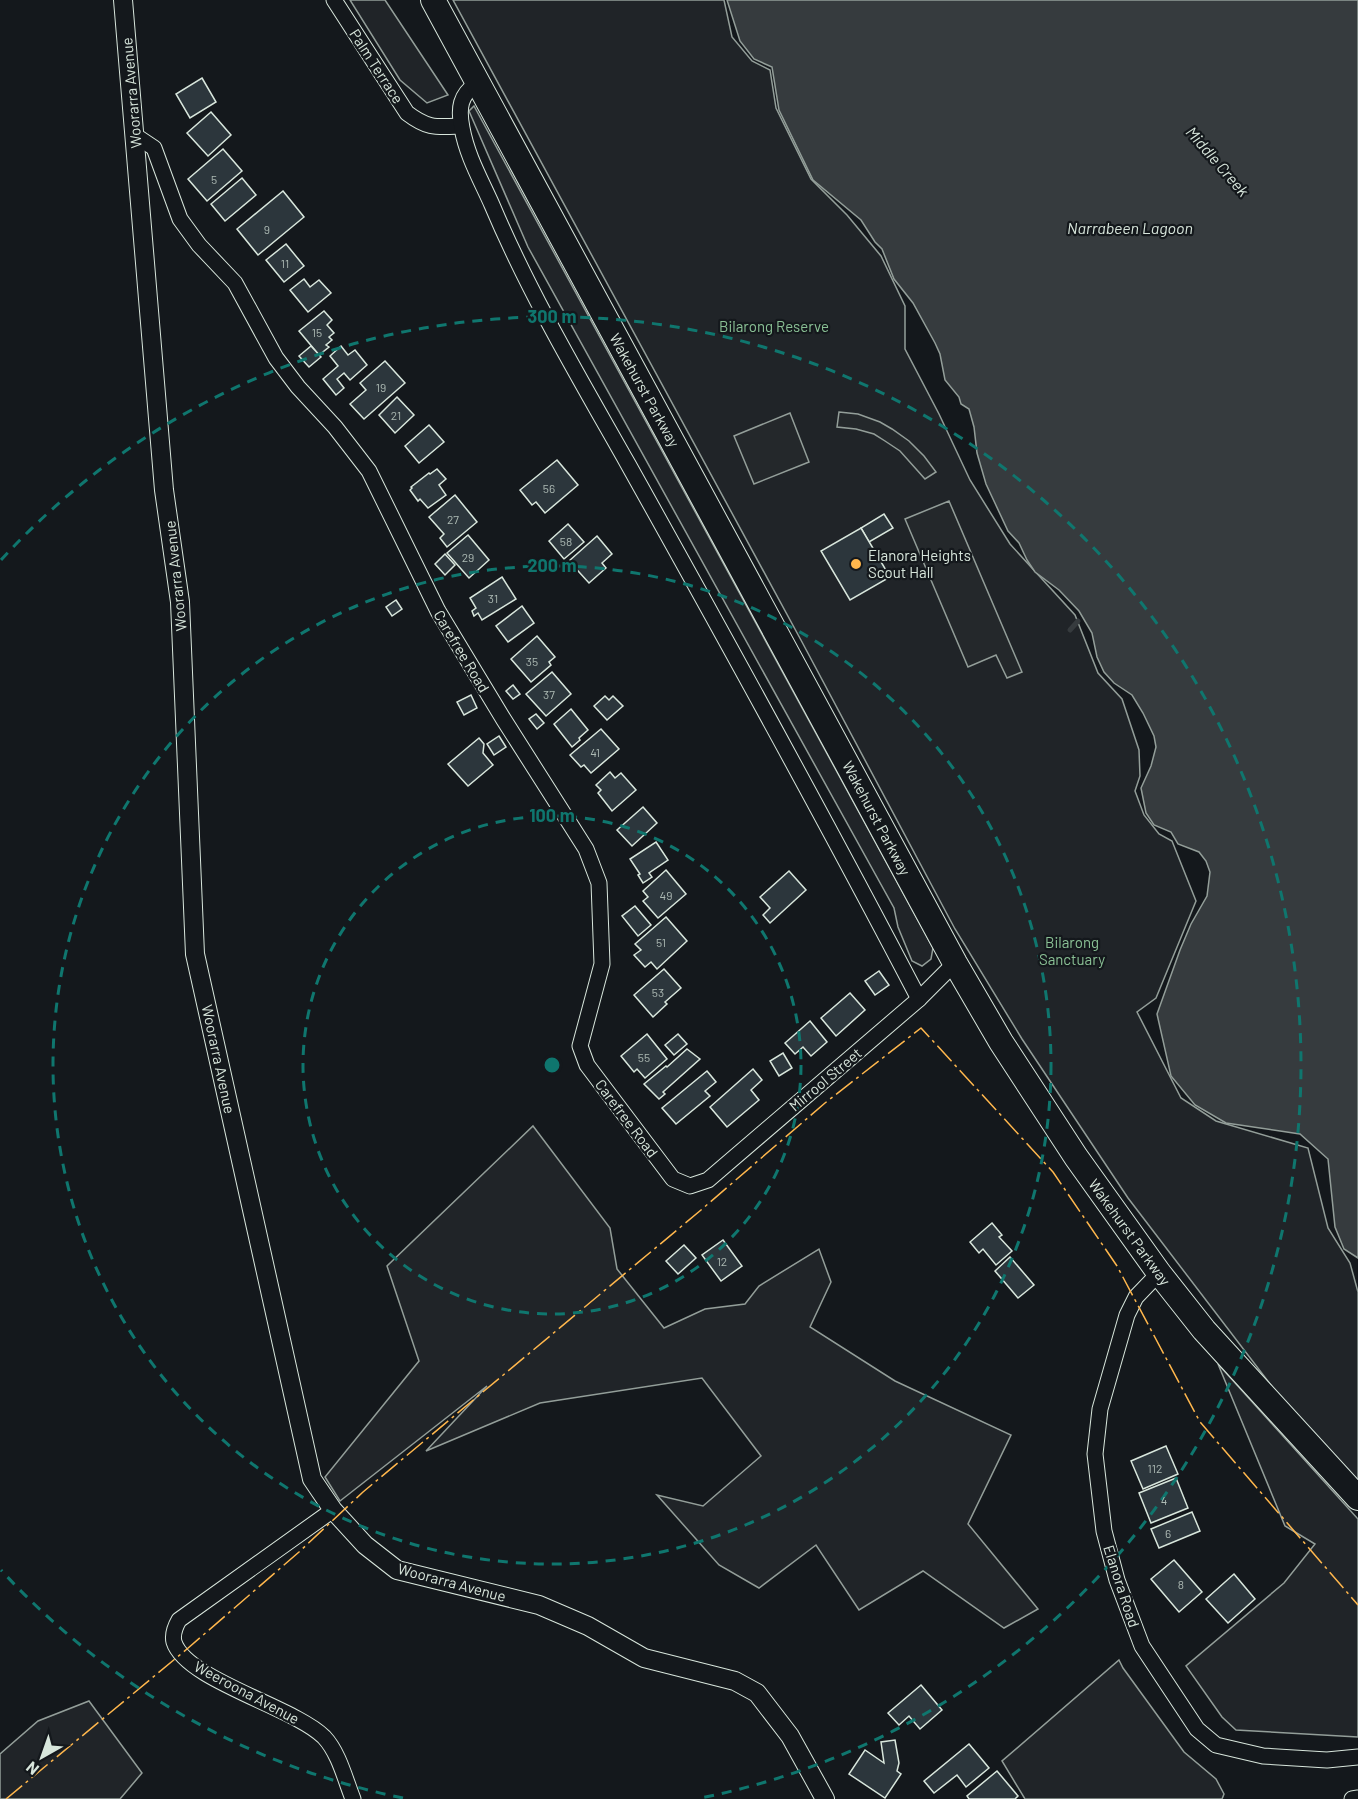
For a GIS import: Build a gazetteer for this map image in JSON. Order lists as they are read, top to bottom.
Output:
{
  "streets": {
    "main road": ["Wakehurst Parkway"],
    "street": [
      "Palm Terrace",
      "Woorarra Avenue",
      "Carefree Road",
      "Mirrool Street",
      "Elanora Road",
      "Weeroona Avenue"
    ]
  },
  "crossings": [
    ["Woorarra Avenue", "Carefree Road"],
    ["Woorarra Avenue", "Weeroona Avenue"],
    ["Wakehurst Parkway", "Mirrool Street"],
    ["Wakehurst Parkway", "Elanora Road"],
    ["Carefree Road", "Mirrool Street"]
  ],
  "water": ["Middle Creek", "Narrabeen Lagoon"],
  "parks": ["Bilarong Reserve", "Bilarong Sanctuary"],
  "places": ["Elanora Heights Scout Hall"],
  "house_numbers": [
    "5",
    "9",
    "11",
    "15",
    "19",
    "21",
    "56",
    "27",
    "58",
    "29",
    "31",
    "35",
    "37",
    "41",
    "49",
    "51",
    "53",
    "55",
    "12",
    "112",
    "4",
    "6",
    "8"
  ],
  "north": "bottom left",
  "rings": ["300 m", "200 m", "100 m"]
}
